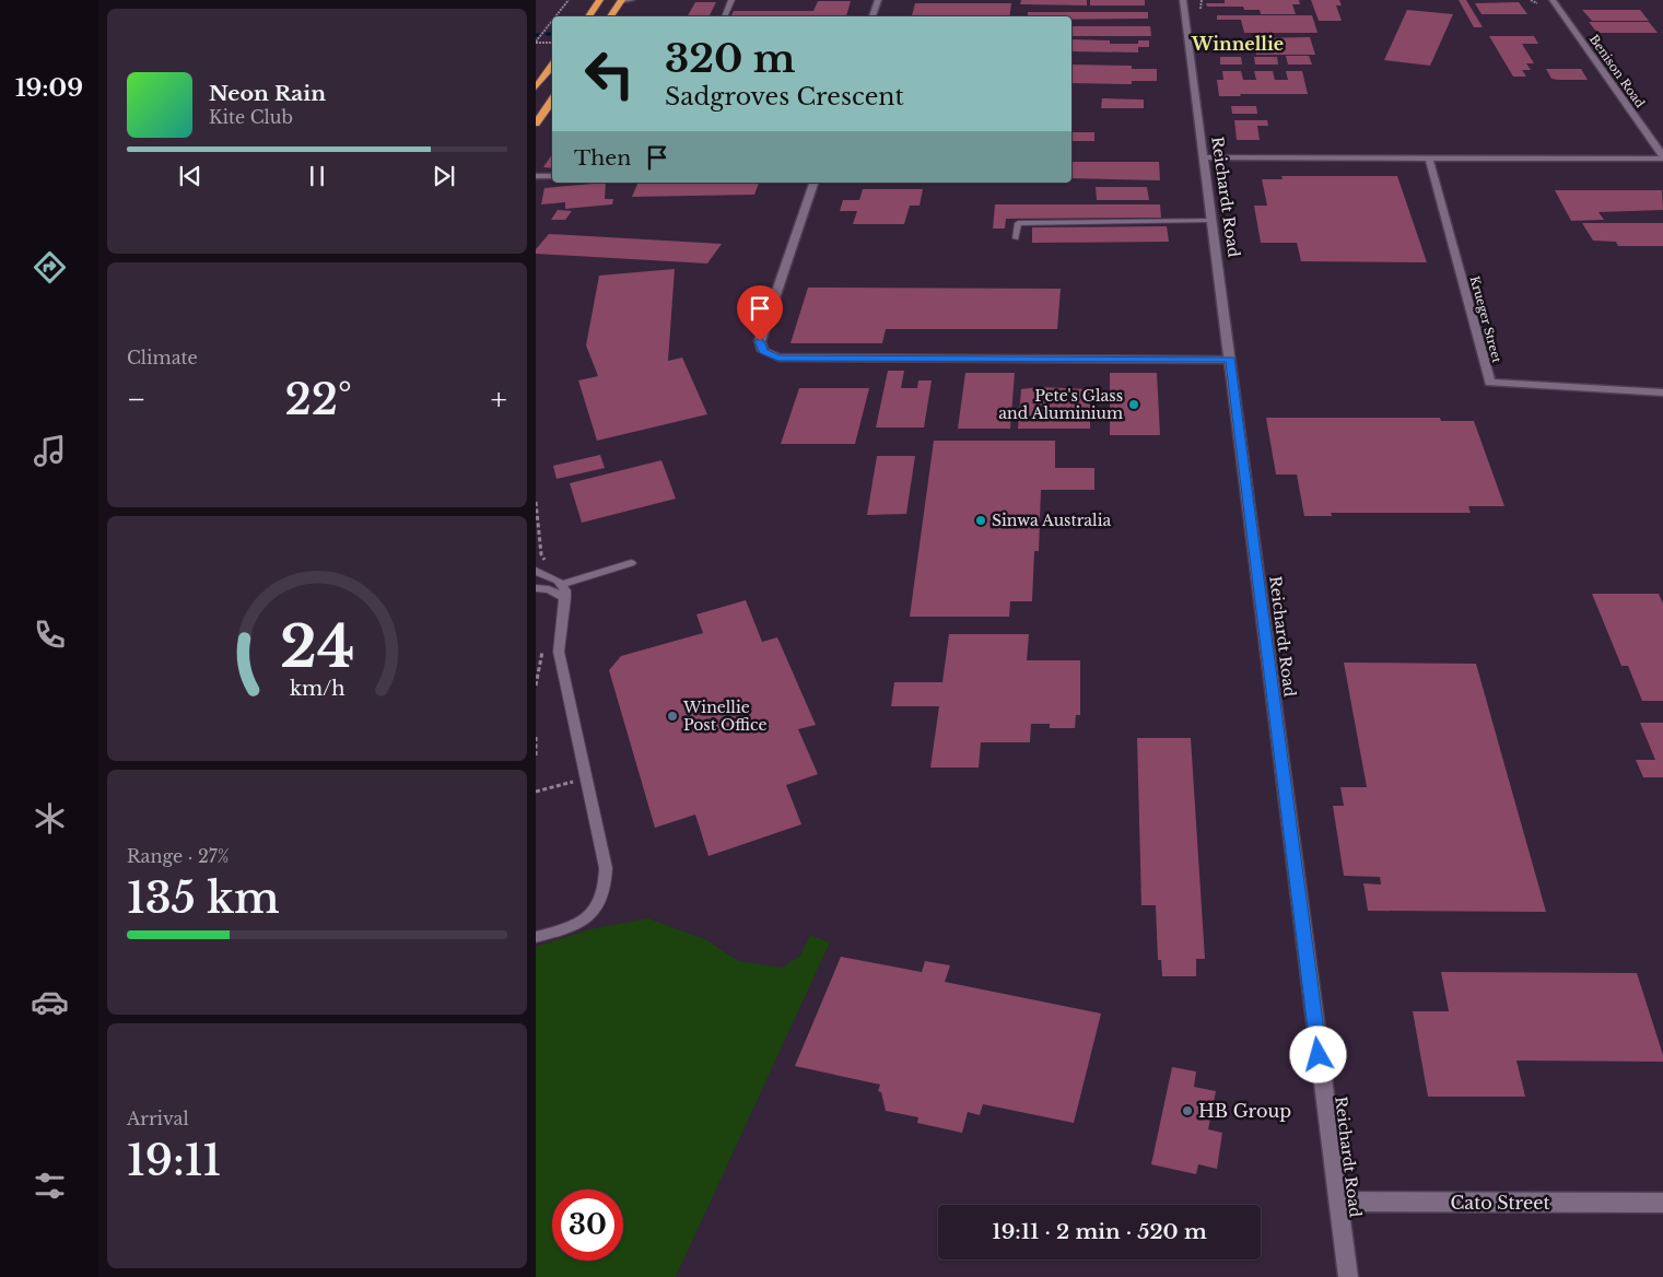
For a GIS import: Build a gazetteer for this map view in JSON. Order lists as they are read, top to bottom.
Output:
{
  "streets": {
    "street": [
      "Benison Road",
      "Reichardt Road",
      "Krueger Street",
      "Cato Street"
    ]
  },
  "crossings": [
    ["Reichardt Road", "Cato Street"]
  ],
  "districts": ["Winnellie"],
  "places": [
    "Pete's Glass and Aluminium",
    "Sinwa Australia",
    "Winellie Post Office",
    "HB Group"
  ],
  "page": {
    "tabs": "19:09",
    "turn": ["320 m", "Sadgroves Crescent"],
    "song": ["Neon Rain", "Kite Club"],
    "then": "Then",
    "tile": [
      "Climate",
      ["Range · 27%", "135 km"],
      ["Arrival", "19:11"]
    ],
    "heat": ["−", "22°", "+"],
    "limit": "30",
    "trip": "19:11 · 2 min · 520 m",
    "gauge": ["24", "km/h"]
  }
}
